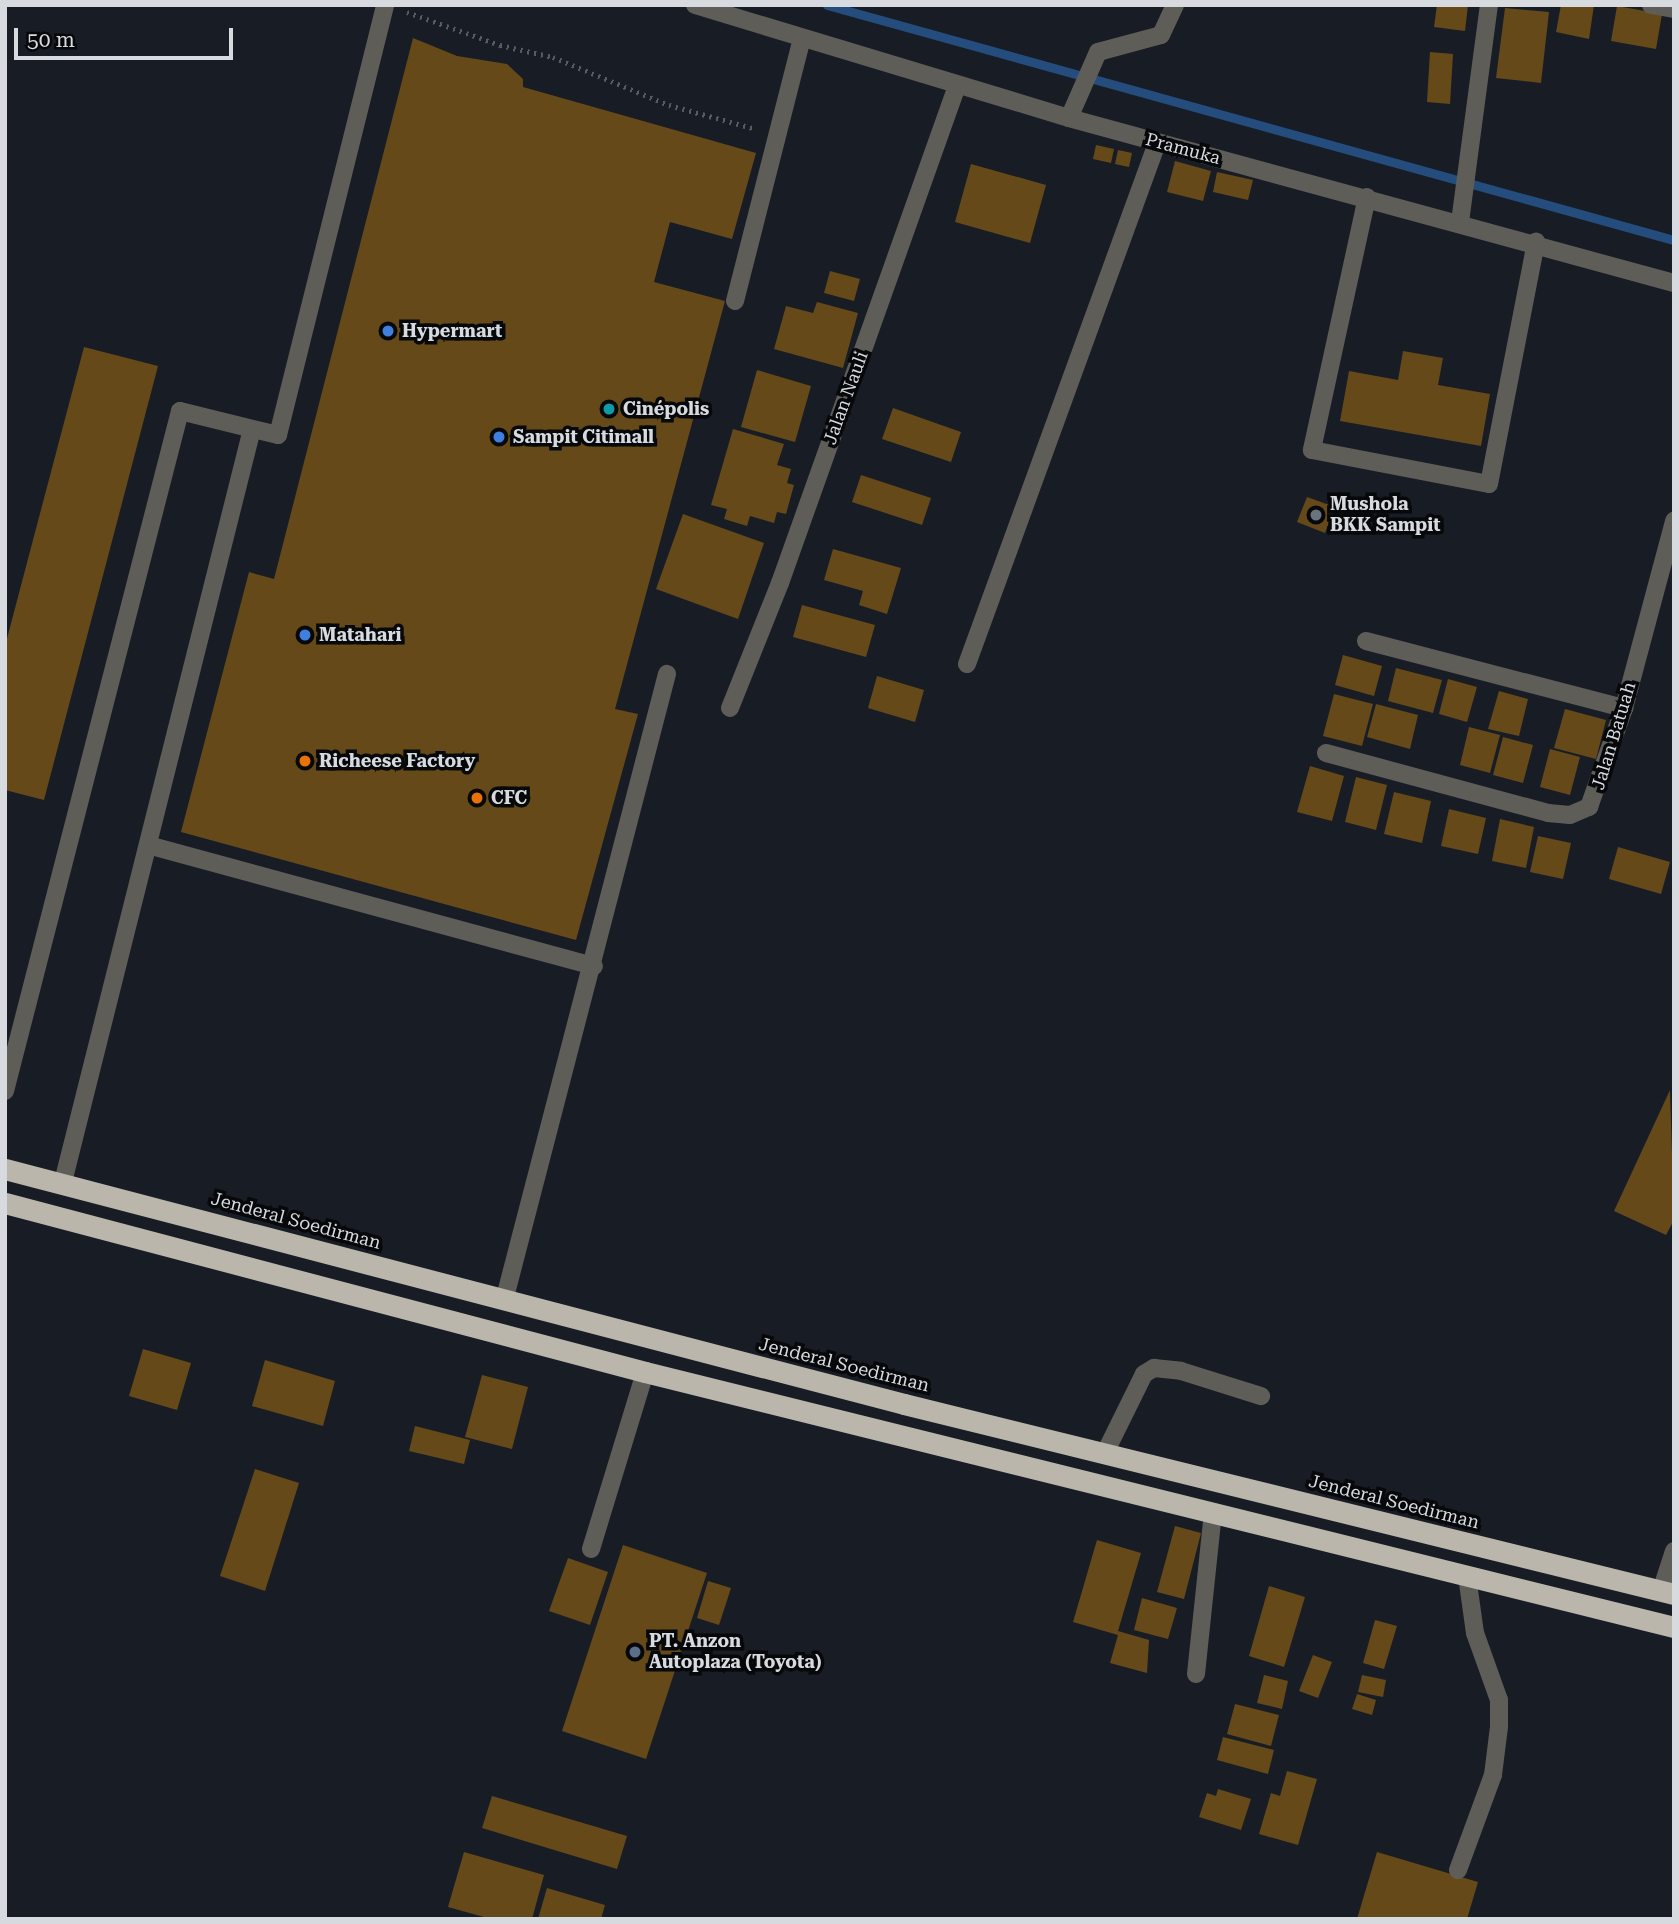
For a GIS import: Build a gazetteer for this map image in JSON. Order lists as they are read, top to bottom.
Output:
{
  "streets": {
    "highway": ["Jenderal Soedirman"],
    "street": ["Pramuka", "Jalan Nauli", "Jalan Batuah"]
  },
  "crossings": [
    ["Pramuka", "Jalan Nauli"]
  ],
  "places": [
    "Hypermart",
    "Cinépolis",
    "Sampit Citimall",
    "Mushola BKK Sampit",
    "Matahari",
    "Richeese Factory",
    "CFC",
    "PT. Anzon Autoplaza (Toyota)"
  ],
  "scale_bar": "50 m"
}
